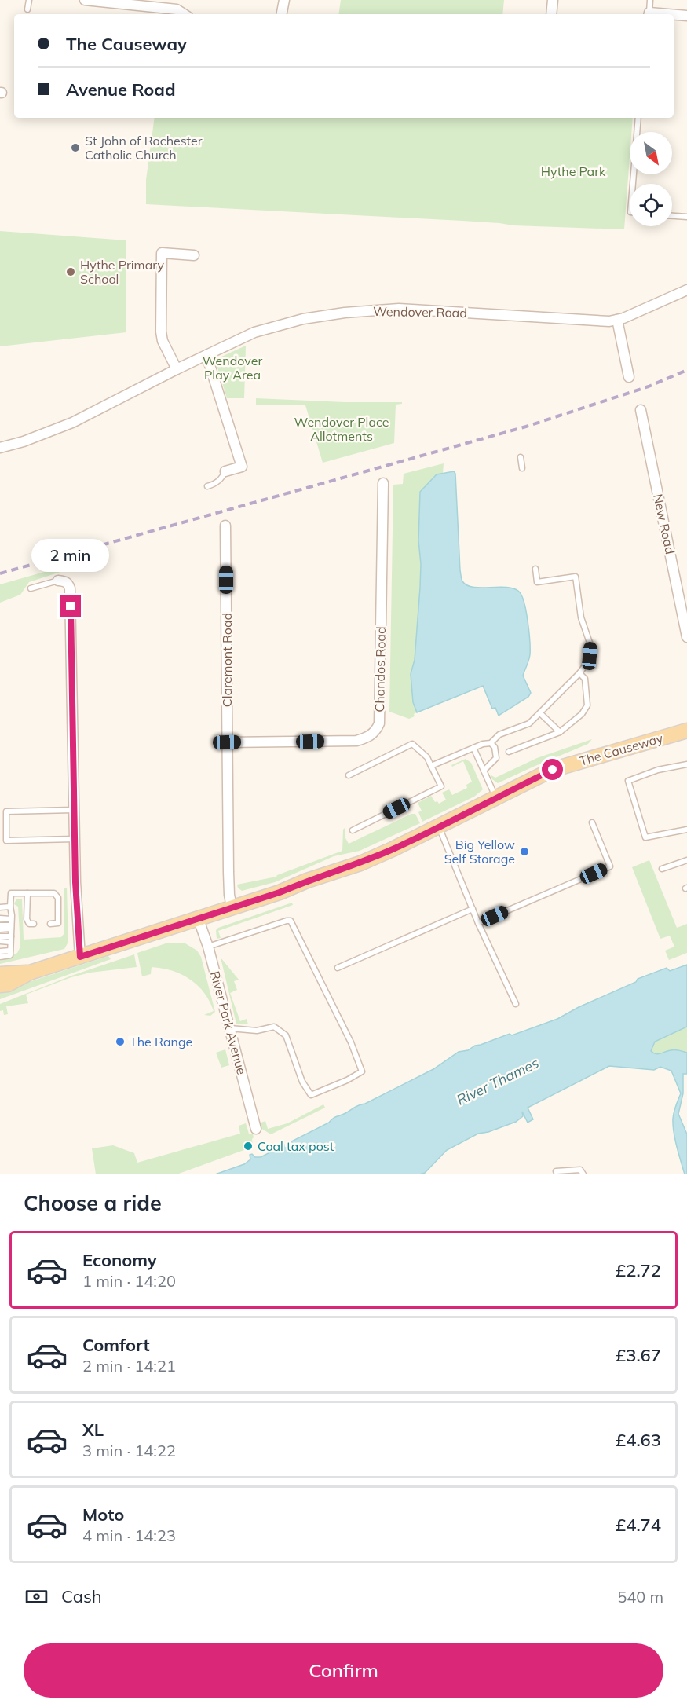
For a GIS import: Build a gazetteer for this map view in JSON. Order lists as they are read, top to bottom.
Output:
{
  "streets": {
    "main road": ["The Causeway"],
    "street": [
      "Wendover Road",
      "New Road",
      "Claremont Road",
      "Chandos Road",
      "River Park Avenue"
    ]
  },
  "crossings": [
    ["Claremont Road", "Chandos Road"],
    ["Claremont Road", "The Causeway"],
    ["The Causeway", "River Park Avenue"]
  ],
  "water": ["River Thames"],
  "parks": ["Hythe Park", "Wendover Play Area", "Wendover Place Allotments"],
  "places": [
    "St John of Rochester Catholic Church",
    "Hythe Primary School",
    "Big Yellow Self Storage",
    "The Range",
    "Coal tax post"
  ],
  "north": "bottom right",
  "page": {
    "banner": ["The Causeway", "Avenue Road"],
    "bubble": "2 min",
    "heading": "Choose a ride",
    "list": [
      {
        "name": "Economy",
        "note": "1 min · 14:20",
        "value": "£2.72"
      },
      {
        "name": "Comfort",
        "note": "2 min · 14:21",
        "value": "£3.67"
      },
      {
        "name": "XL",
        "note": "3 min · 14:22",
        "value": "£4.63"
      },
      {
        "name": "Moto",
        "note": "4 min · 14:23",
        "value": "£4.74"
      }
    ],
    "pay": ["Cash", "540 m"],
    "buttons": "Confirm"
  }
}
